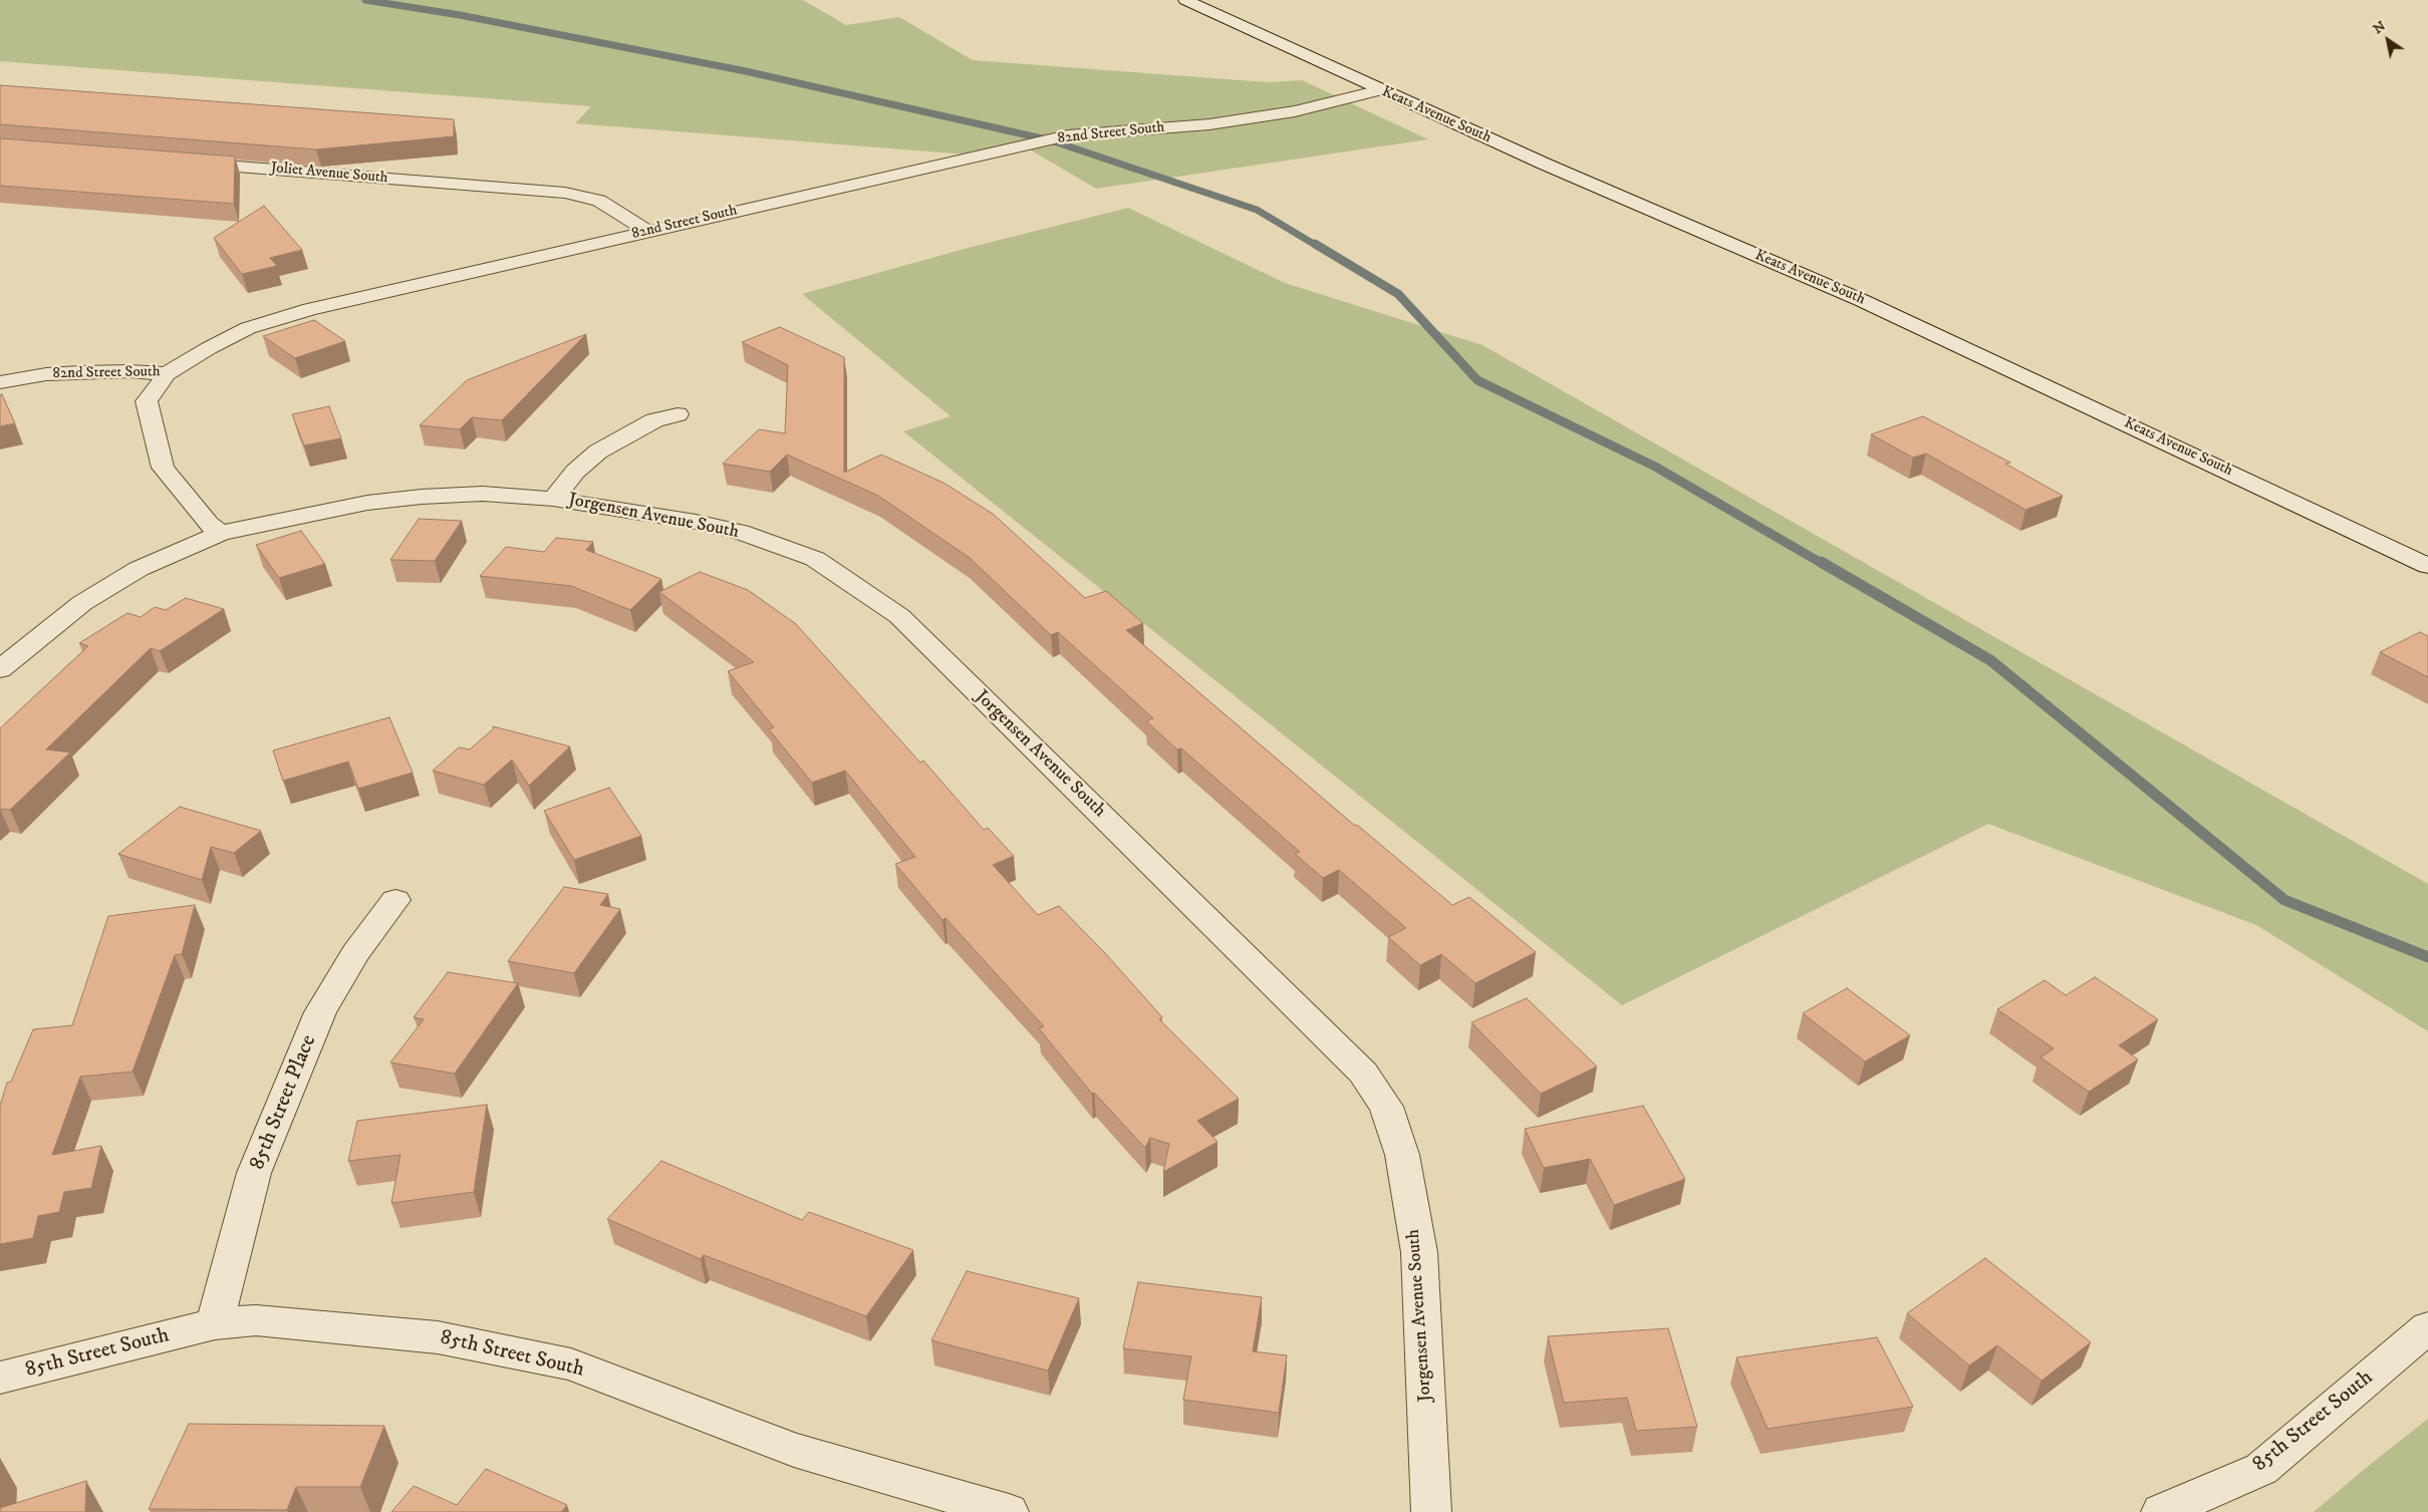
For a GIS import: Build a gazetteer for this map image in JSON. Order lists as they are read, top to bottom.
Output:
{
  "streets": {
    "street": [
      "Keats Avenue South",
      "82nd Street South",
      "Joliet Avenue South",
      "Jorgensen Avenue South",
      "85th Street Place",
      "85th Street South"
    ]
  },
  "crossings": [
    ["Keats Avenue South", "82nd Street South"],
    ["82nd Street South", "Joliet Avenue South"],
    ["85th Street Place", "85th Street South"]
  ],
  "north": "top left"
}
